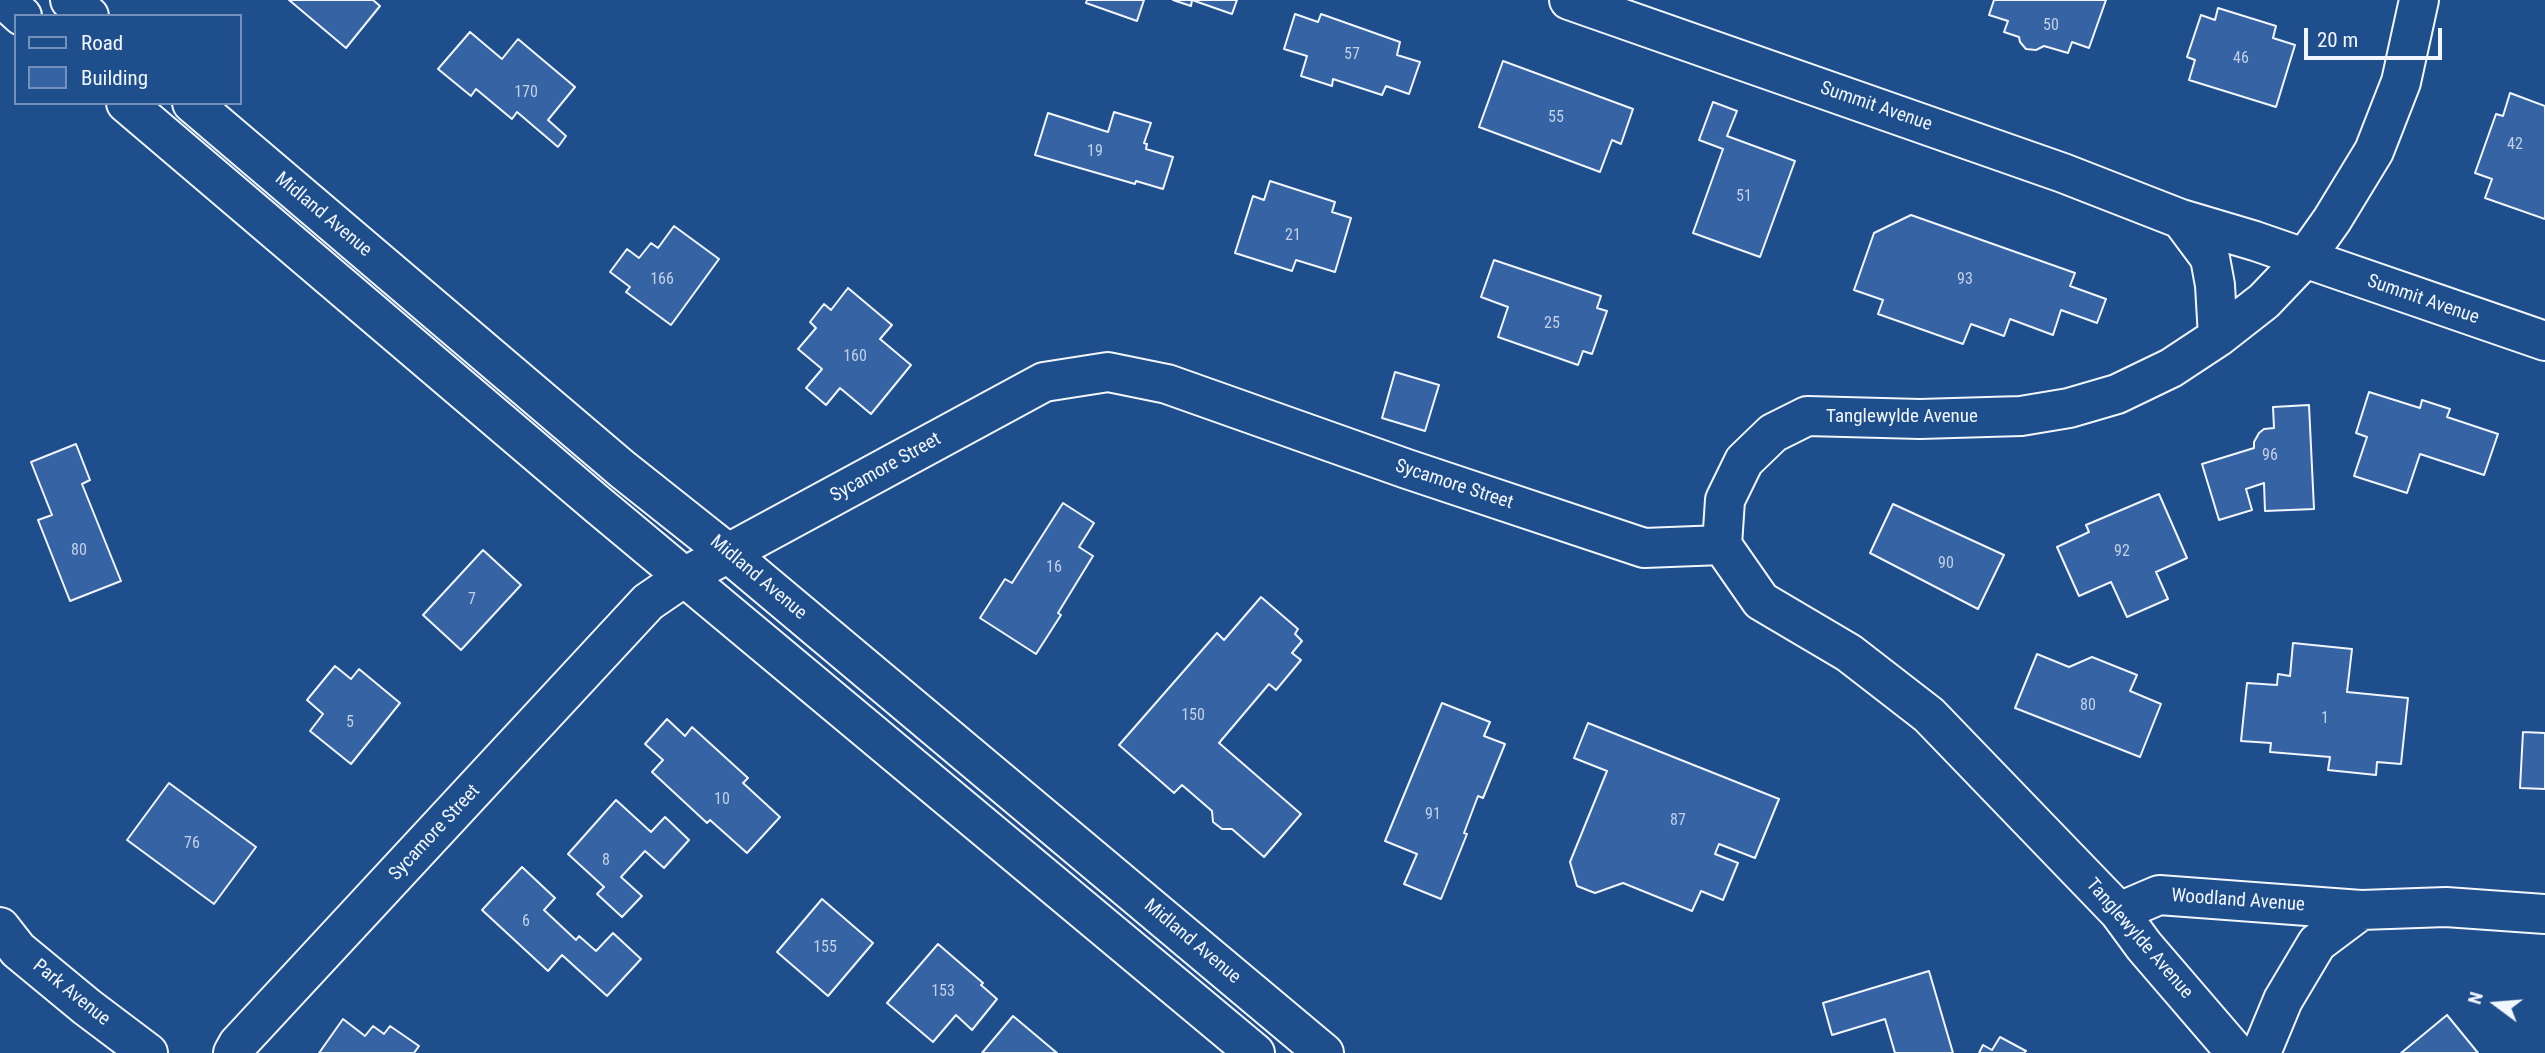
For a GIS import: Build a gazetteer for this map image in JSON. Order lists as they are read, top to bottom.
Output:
{
  "streets": {
    "street": [
      "Summit Avenue",
      "Midland Avenue",
      "Tanglewylde Avenue",
      "Sycamore Street",
      "Woodland Avenue",
      "Park Avenue"
    ]
  },
  "crossings": [
    ["Summit Avenue", "Tanglewylde Avenue"],
    ["Midland Avenue", "Sycamore Street"],
    ["Tanglewylde Avenue", "Sycamore Street"],
    ["Tanglewylde Avenue", "Woodland Avenue"]
  ],
  "house_numbers": [
    "50",
    "57",
    "46",
    "170",
    "55",
    "42",
    "19",
    "51",
    "21",
    "166",
    "93",
    "25",
    "160",
    "96",
    "80",
    "92",
    "90",
    "16",
    "7",
    "80",
    "150",
    "1",
    "5",
    "10",
    "91",
    "87",
    "76",
    "8",
    "6",
    "155",
    "153"
  ],
  "legend": ["Road", "Building"],
  "scale_bar": "20 m",
  "north": "left"
}
